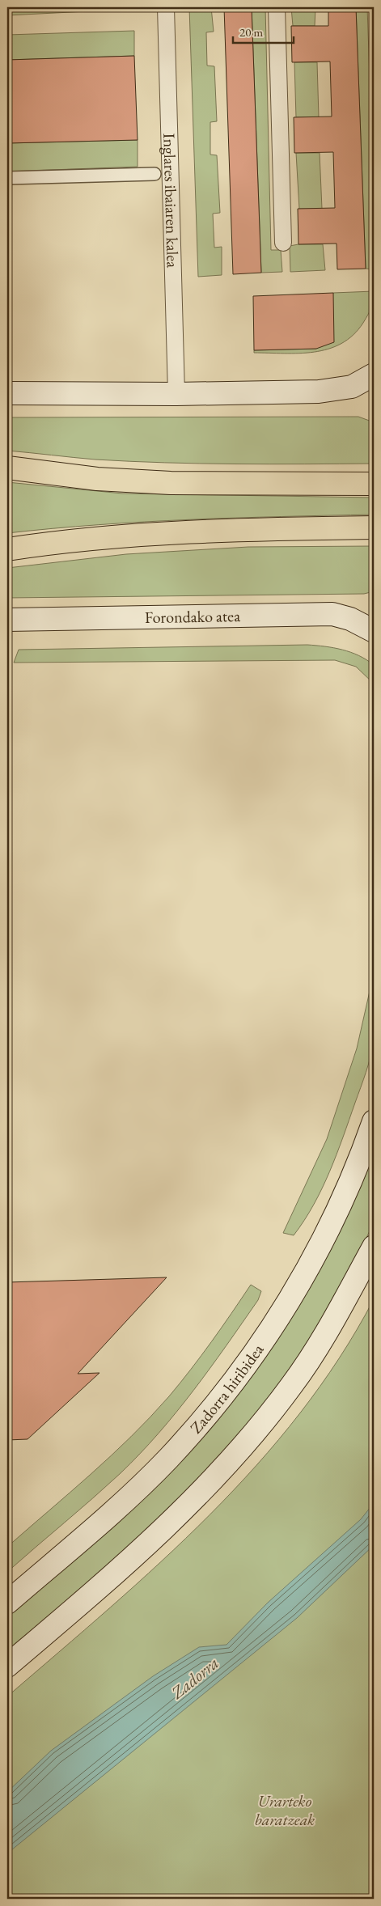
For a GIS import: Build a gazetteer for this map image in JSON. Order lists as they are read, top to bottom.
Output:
{
  "streets": {
    "main road": ["Forondako atea", "Zadorra hiribidea"],
    "street": ["Inglares ibaiaren kalea"]
  },
  "water": ["Zadorra"],
  "parks": ["Urarteko baratzeak"],
  "scale_bar": "20 m"
}
